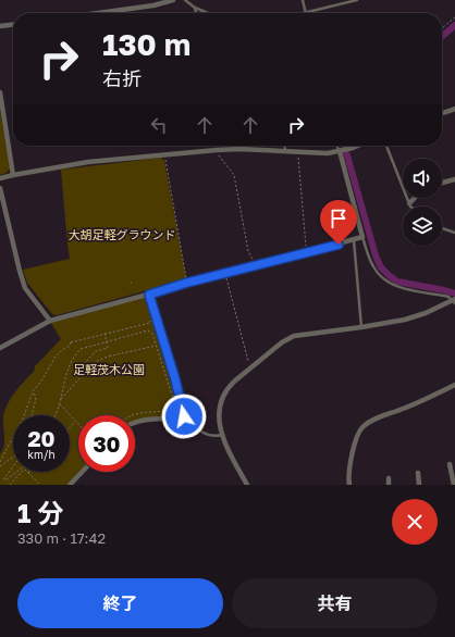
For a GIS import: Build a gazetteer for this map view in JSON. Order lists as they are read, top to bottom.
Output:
{
  "parks": ["大胡足軽グラウンド", "足軽茂木公園"],
  "page": {
    "turn": ["130 m", "右折"],
    "speed": "20 km/h",
    "limit": "30",
    "heading": ["1 分", "330 m · 17:42"],
    "buttons": ["終了", "共有"]
  }
}
